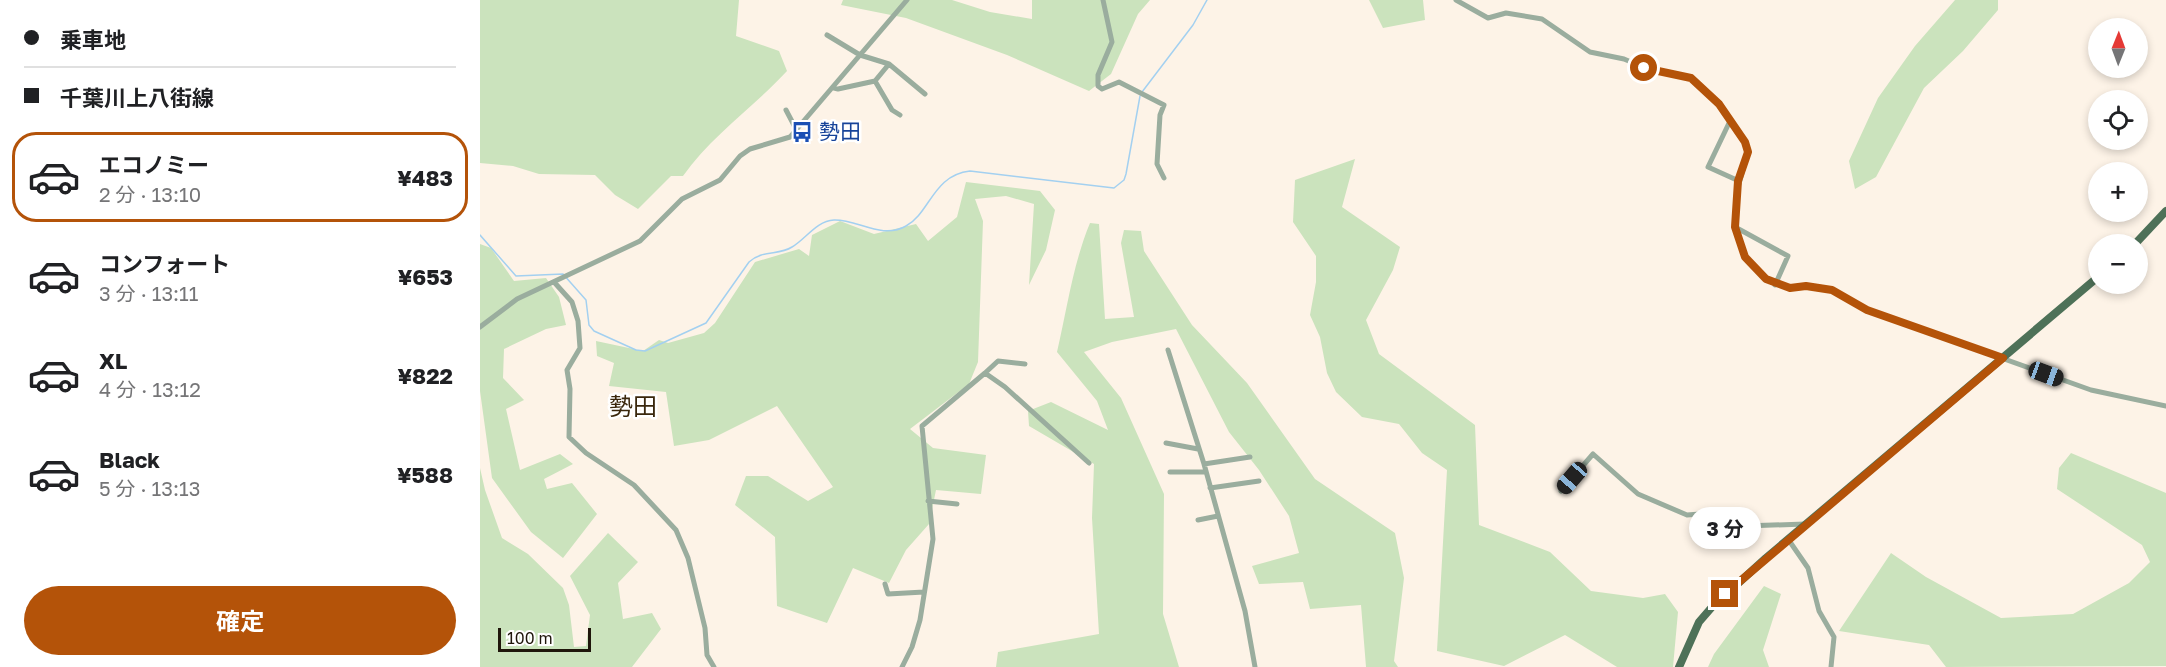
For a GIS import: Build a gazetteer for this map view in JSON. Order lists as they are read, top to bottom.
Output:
{
  "districts": ["勢田"],
  "places": {
    "bus stop": ["勢田"]
  },
  "scale_bar": "100 m",
  "north": "top",
  "page": {
    "banner": ["乗車地", "千葉川上八街線"],
    "map_buttons": ["+", "−"],
    "list": [
      {
        "name": "エコノミー",
        "note": "2 分 · 13:10",
        "value": "¥483"
      },
      {
        "name": "コンフォート",
        "note": "3 分 · 13:11",
        "value": "¥653"
      },
      {
        "name": "XL",
        "note": "4 分 · 13:12",
        "value": "¥822"
      },
      {
        "name": "Black",
        "note": "5 分 · 13:13",
        "value": "¥588"
      }
    ],
    "bubble": "3 分",
    "buttons": "確定",
    "scale": "100 m"
  }
}
